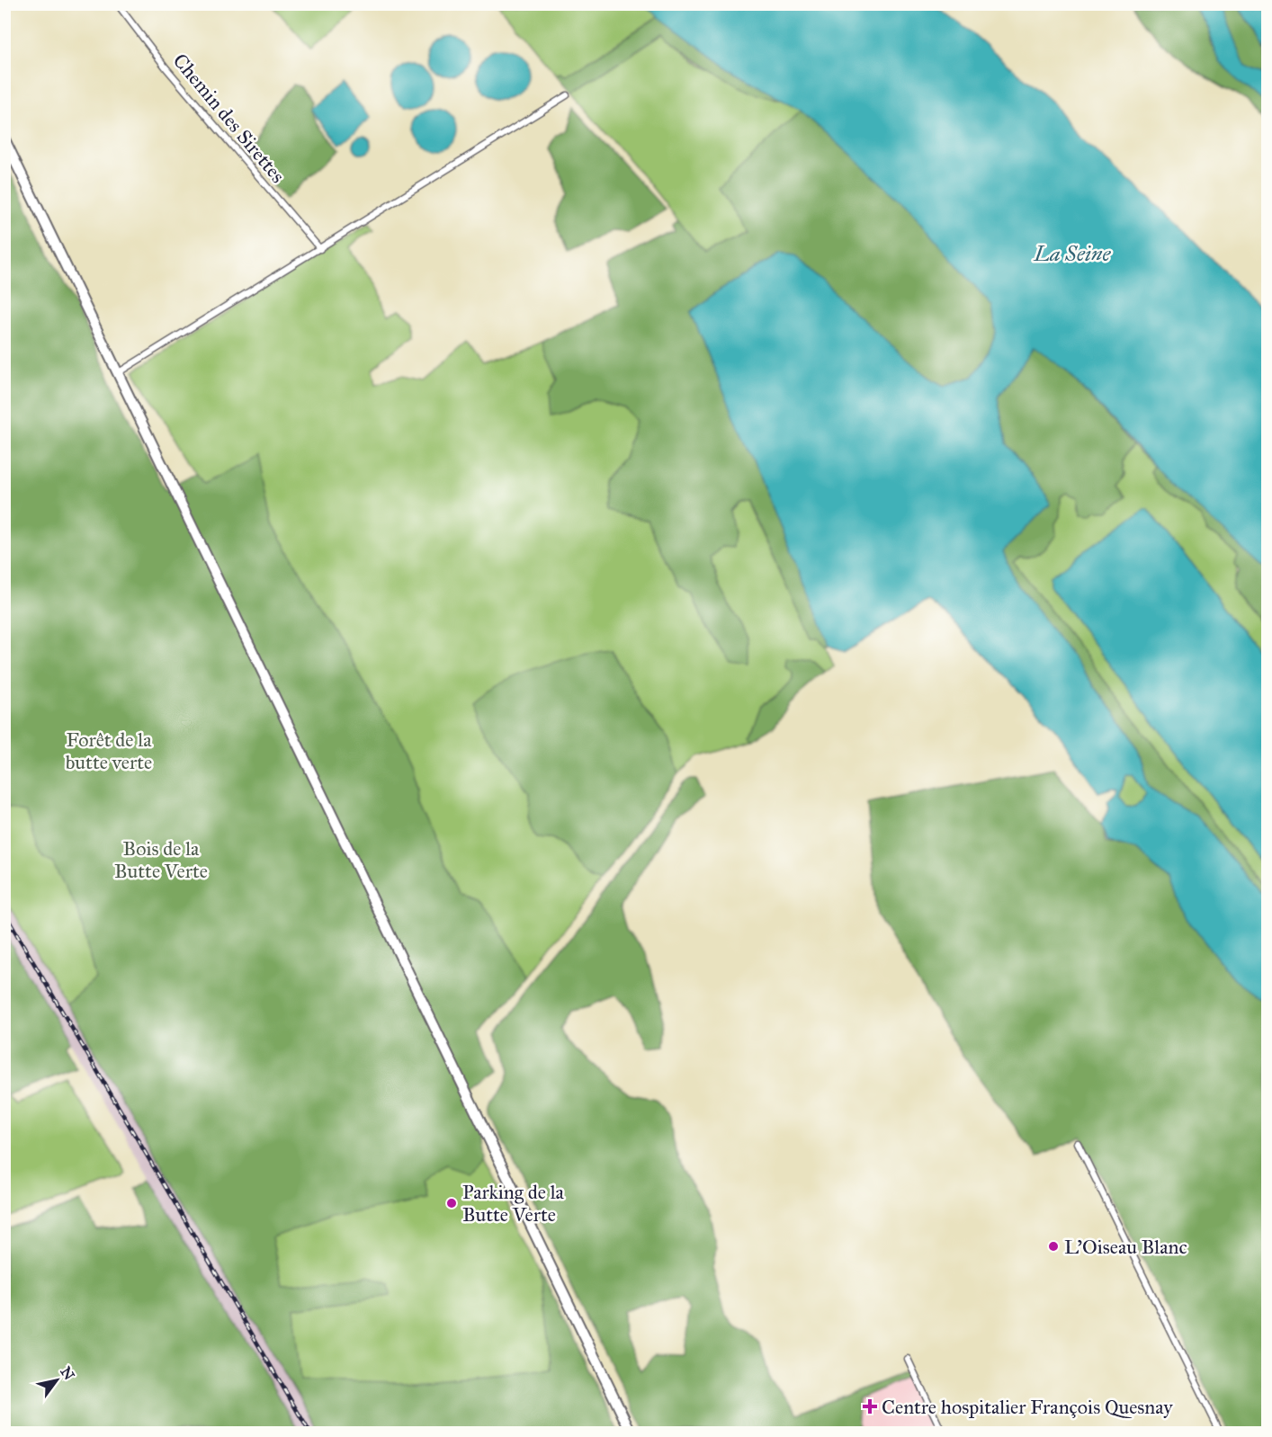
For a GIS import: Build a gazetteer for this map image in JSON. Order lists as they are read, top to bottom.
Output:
{
  "streets": {
    "street": ["Chemin des Sirettes"]
  },
  "water": ["La Seine"],
  "parks": ["Forêt de la butte verte", "Bois de la Butte Verte"],
  "places": {
    "other": ["Parking de la Butte Verte", "L'Oiseau Blanc"],
    "health": ["Centre hospitalier François Quesnay"]
  },
  "north": "top right"
}
